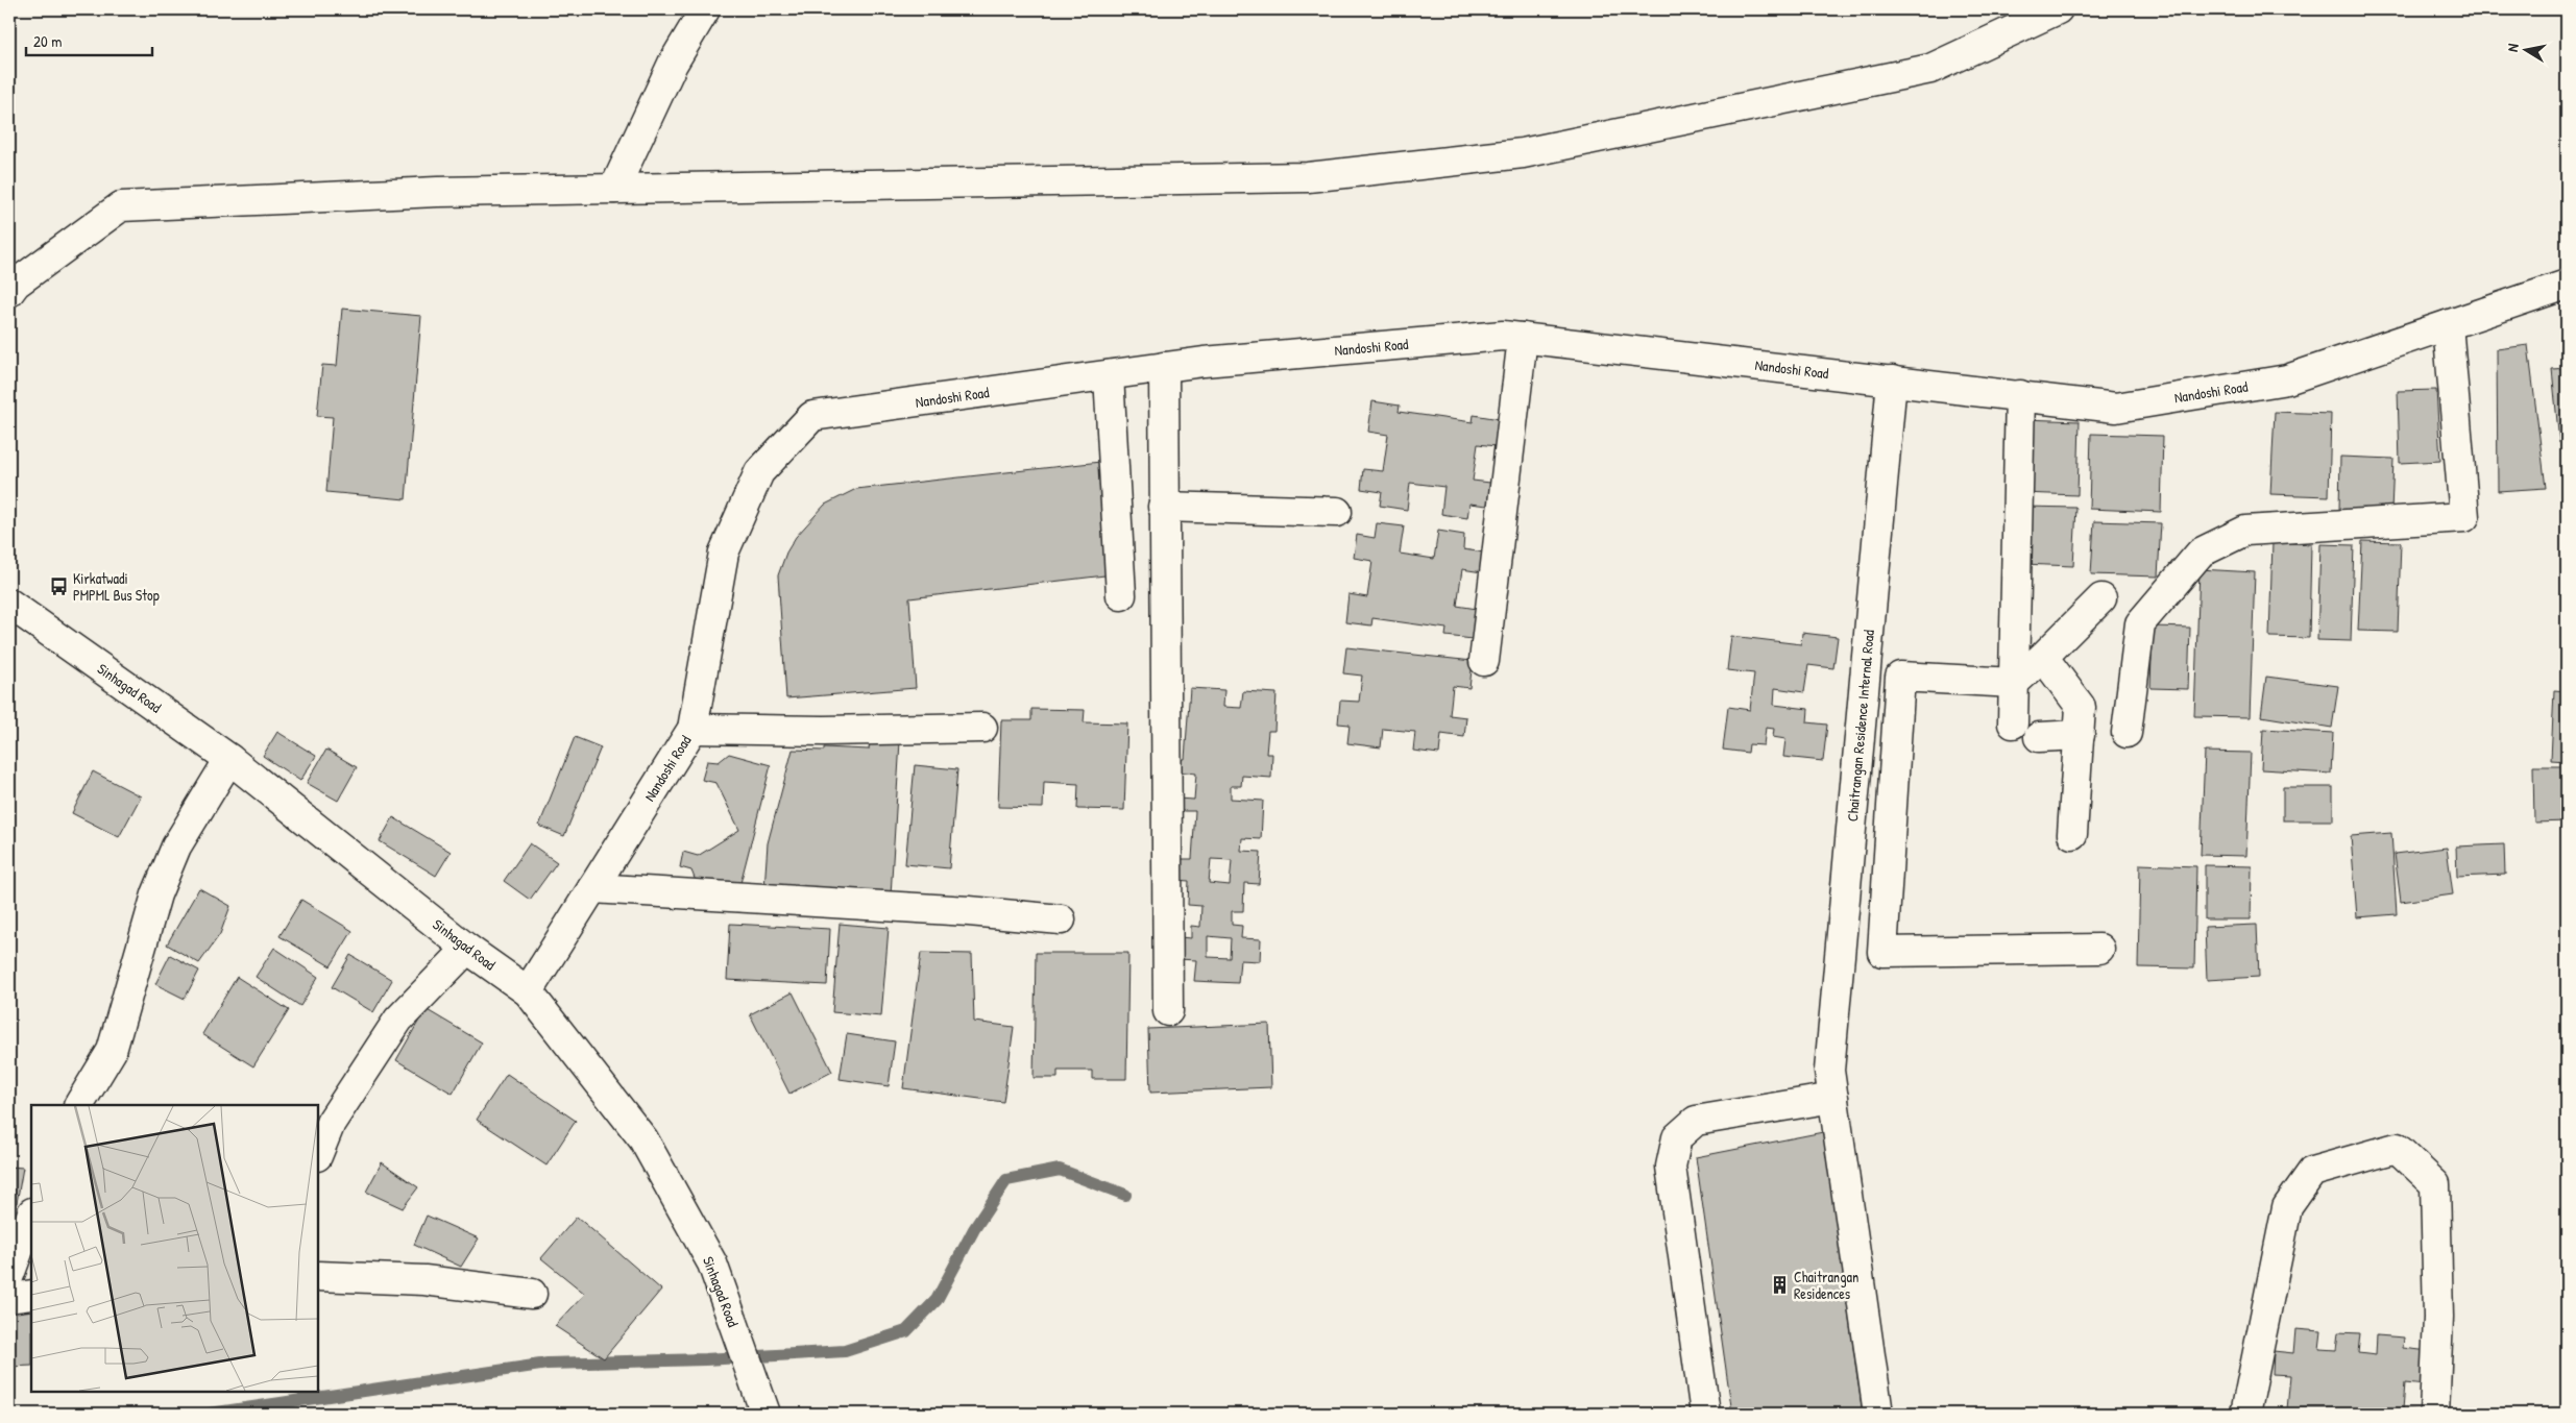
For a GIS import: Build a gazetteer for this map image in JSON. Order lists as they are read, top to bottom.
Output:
{
  "streets": {
    "street": ["Nandoshi Road", "Sinhagad Road", "Chaitrangan Residence Internal Road"]
  },
  "crossings": [
    ["Nandoshi Road", "Sinhagad Road"],
    ["Nandoshi Road", "Chaitrangan Residence Internal Road"]
  ],
  "places": {
    "bus stop": ["Kirkatwadi PMPML Bus Stop"],
    "building": ["Chaitrangan Residences"]
  },
  "scale_bar": "20 m",
  "north": "left"
}
